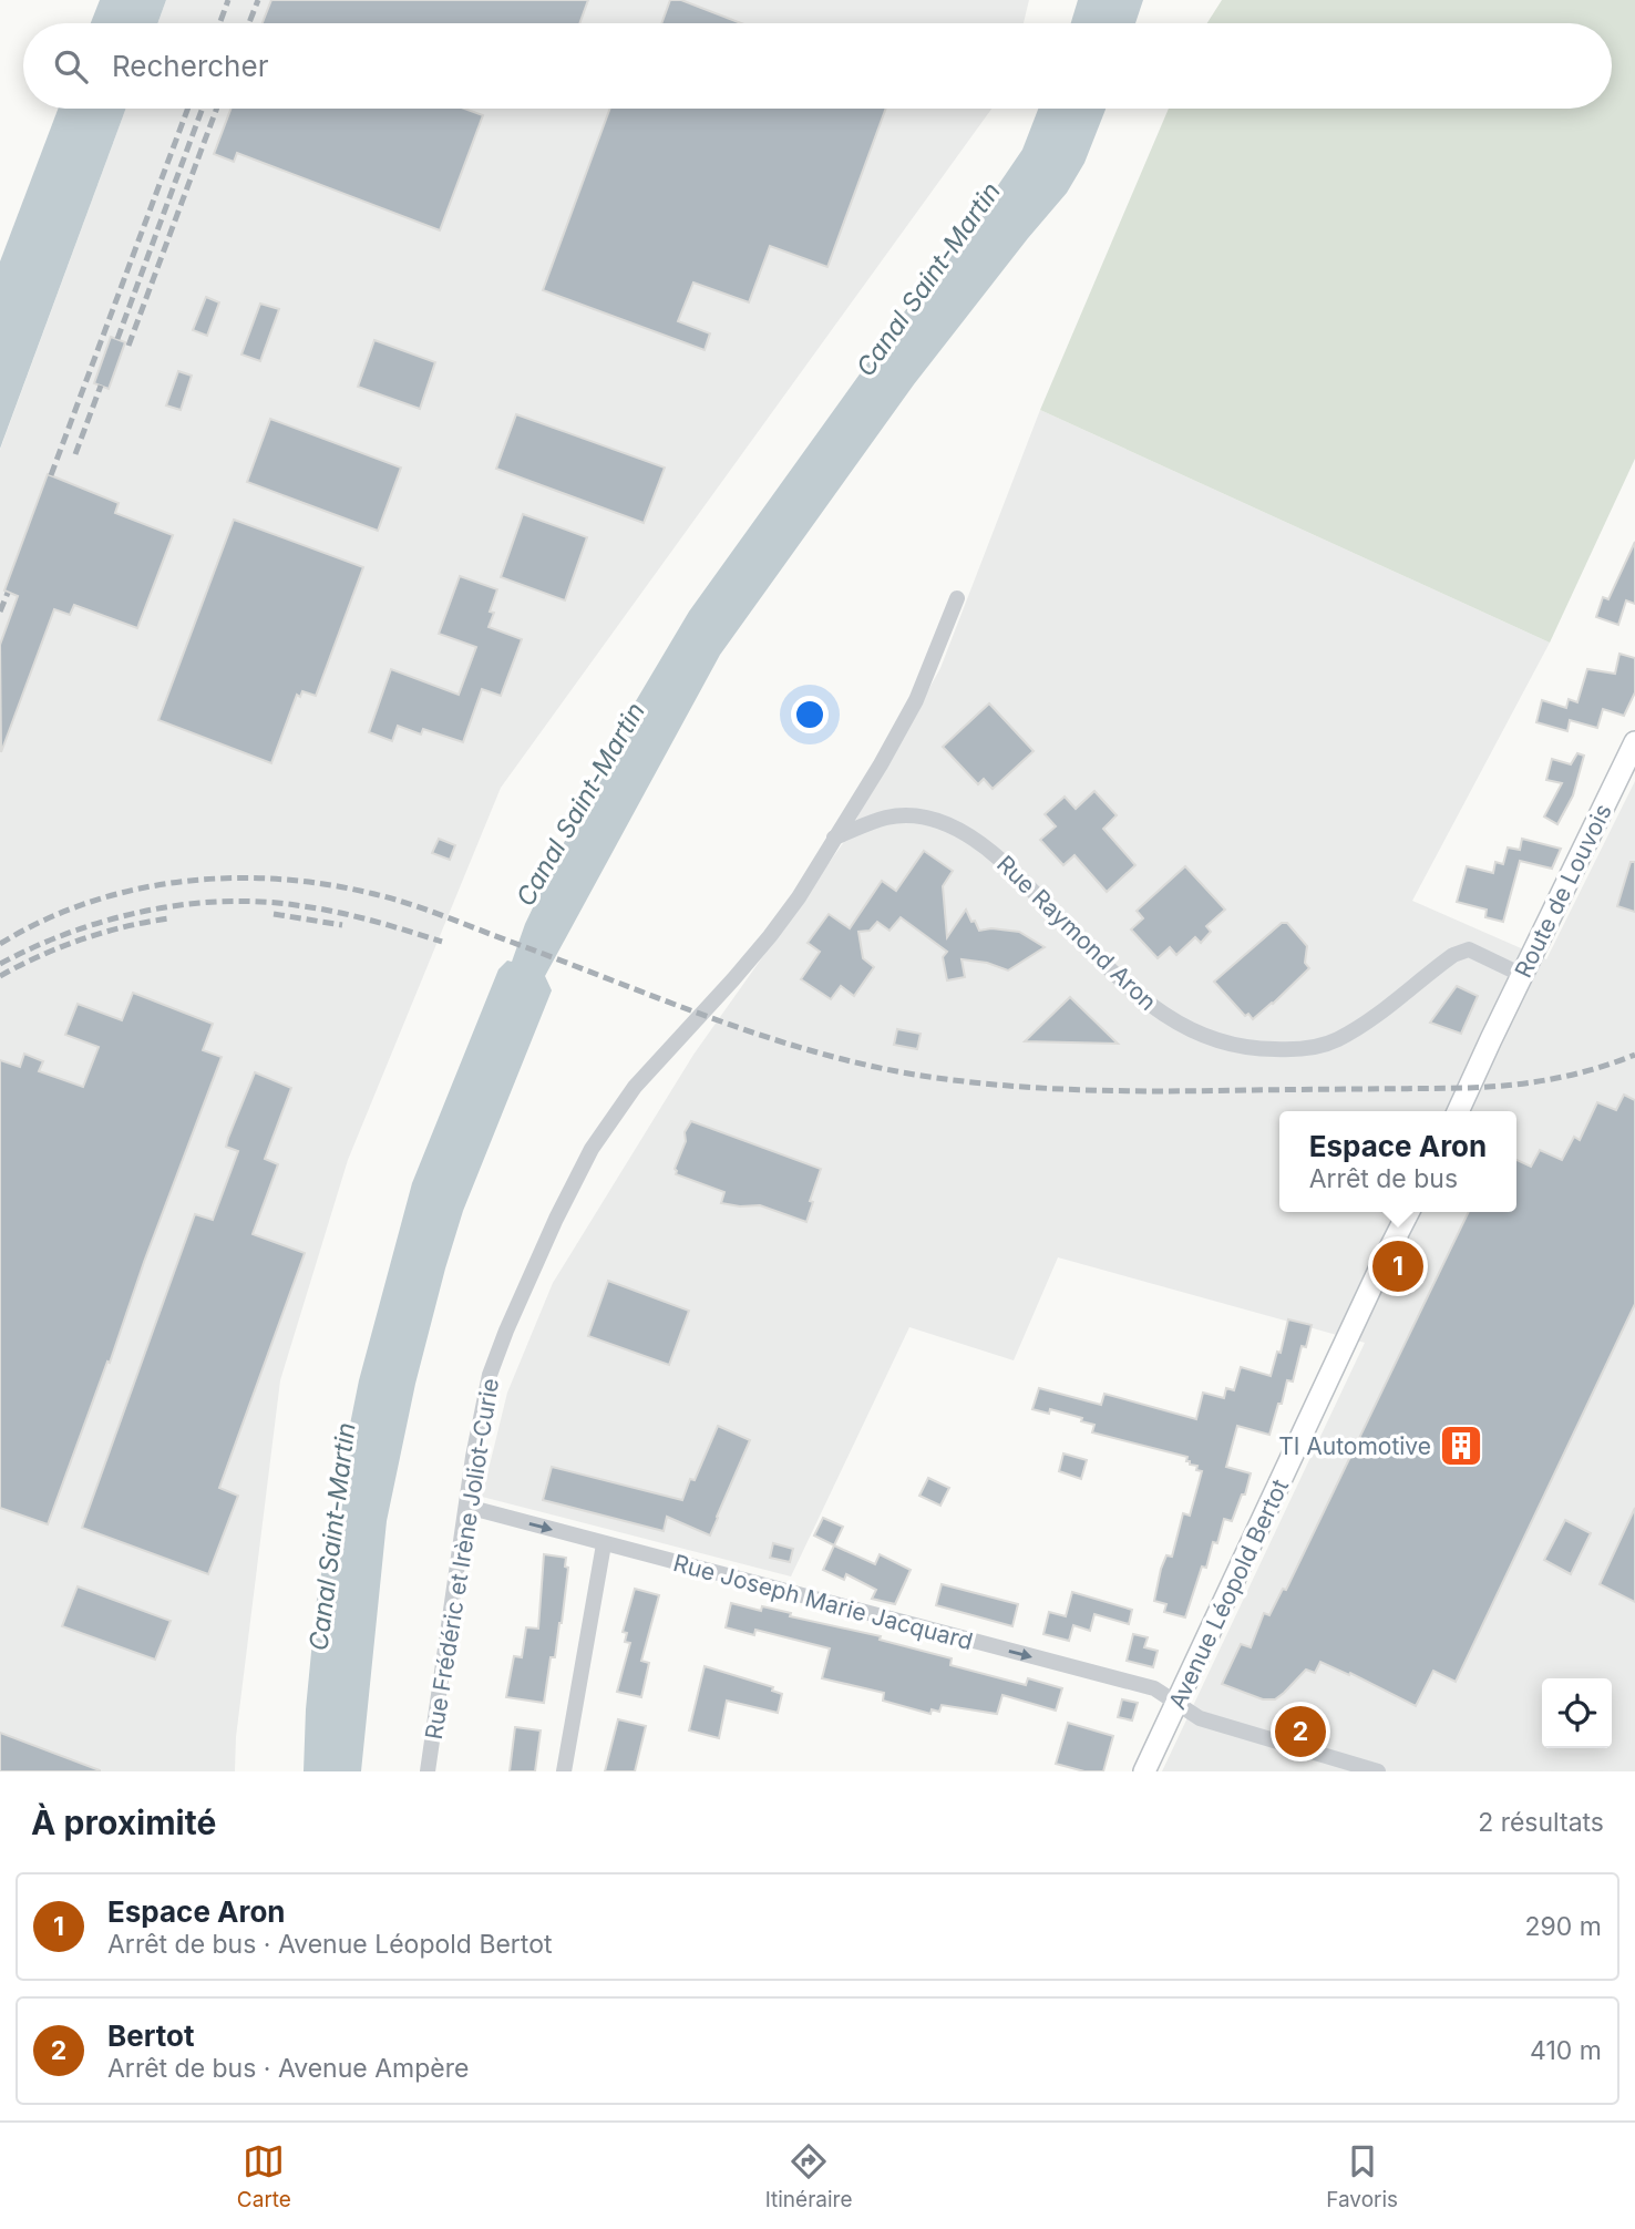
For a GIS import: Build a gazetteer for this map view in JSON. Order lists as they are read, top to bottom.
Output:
{
  "streets": {
    "street": [
      "Route de Louvois",
      "Rue Raymond Aron",
      "Rue Frédéric et Irène Joliot-Curie",
      "Avenue Léopold Bertot",
      "Rue Joseph Marie Jacquard"
    ]
  },
  "crossings": [
    ["Route de Louvois", "Rue Raymond Aron"],
    ["Rue Raymond Aron", "Rue Frédéric et Irène Joliot-Curie"],
    ["Rue Frédéric et Irène Joliot-Curie", "Rue Joseph Marie Jacquard"],
    ["Avenue Léopold Bertot", "Rue Joseph Marie Jacquard"]
  ],
  "one_way": ["Rue Joseph Marie Jacquard"],
  "water": ["Canal Saint-Martin"],
  "places": {
    "building": ["TI Automotive"]
  },
  "page": {
    "search": "Rechercher",
    "popup": ["Espace Aron", "Arrêt de bus"],
    "pins": ["1", "2"],
    "heading": ["À proximité", "2 résultats"],
    "list": [
      {
        "mark": "1",
        "name": "Espace Aron",
        "note": "Arrêt de bus · Avenue Léopold Bertot",
        "value": "290 m"
      },
      {
        "mark": "2",
        "name": "Bertot",
        "note": "Arrêt de bus · Avenue Ampère",
        "value": "410 m"
      }
    ],
    "nav": ["Carte", "Itinéraire", "Favoris"]
  }
}
